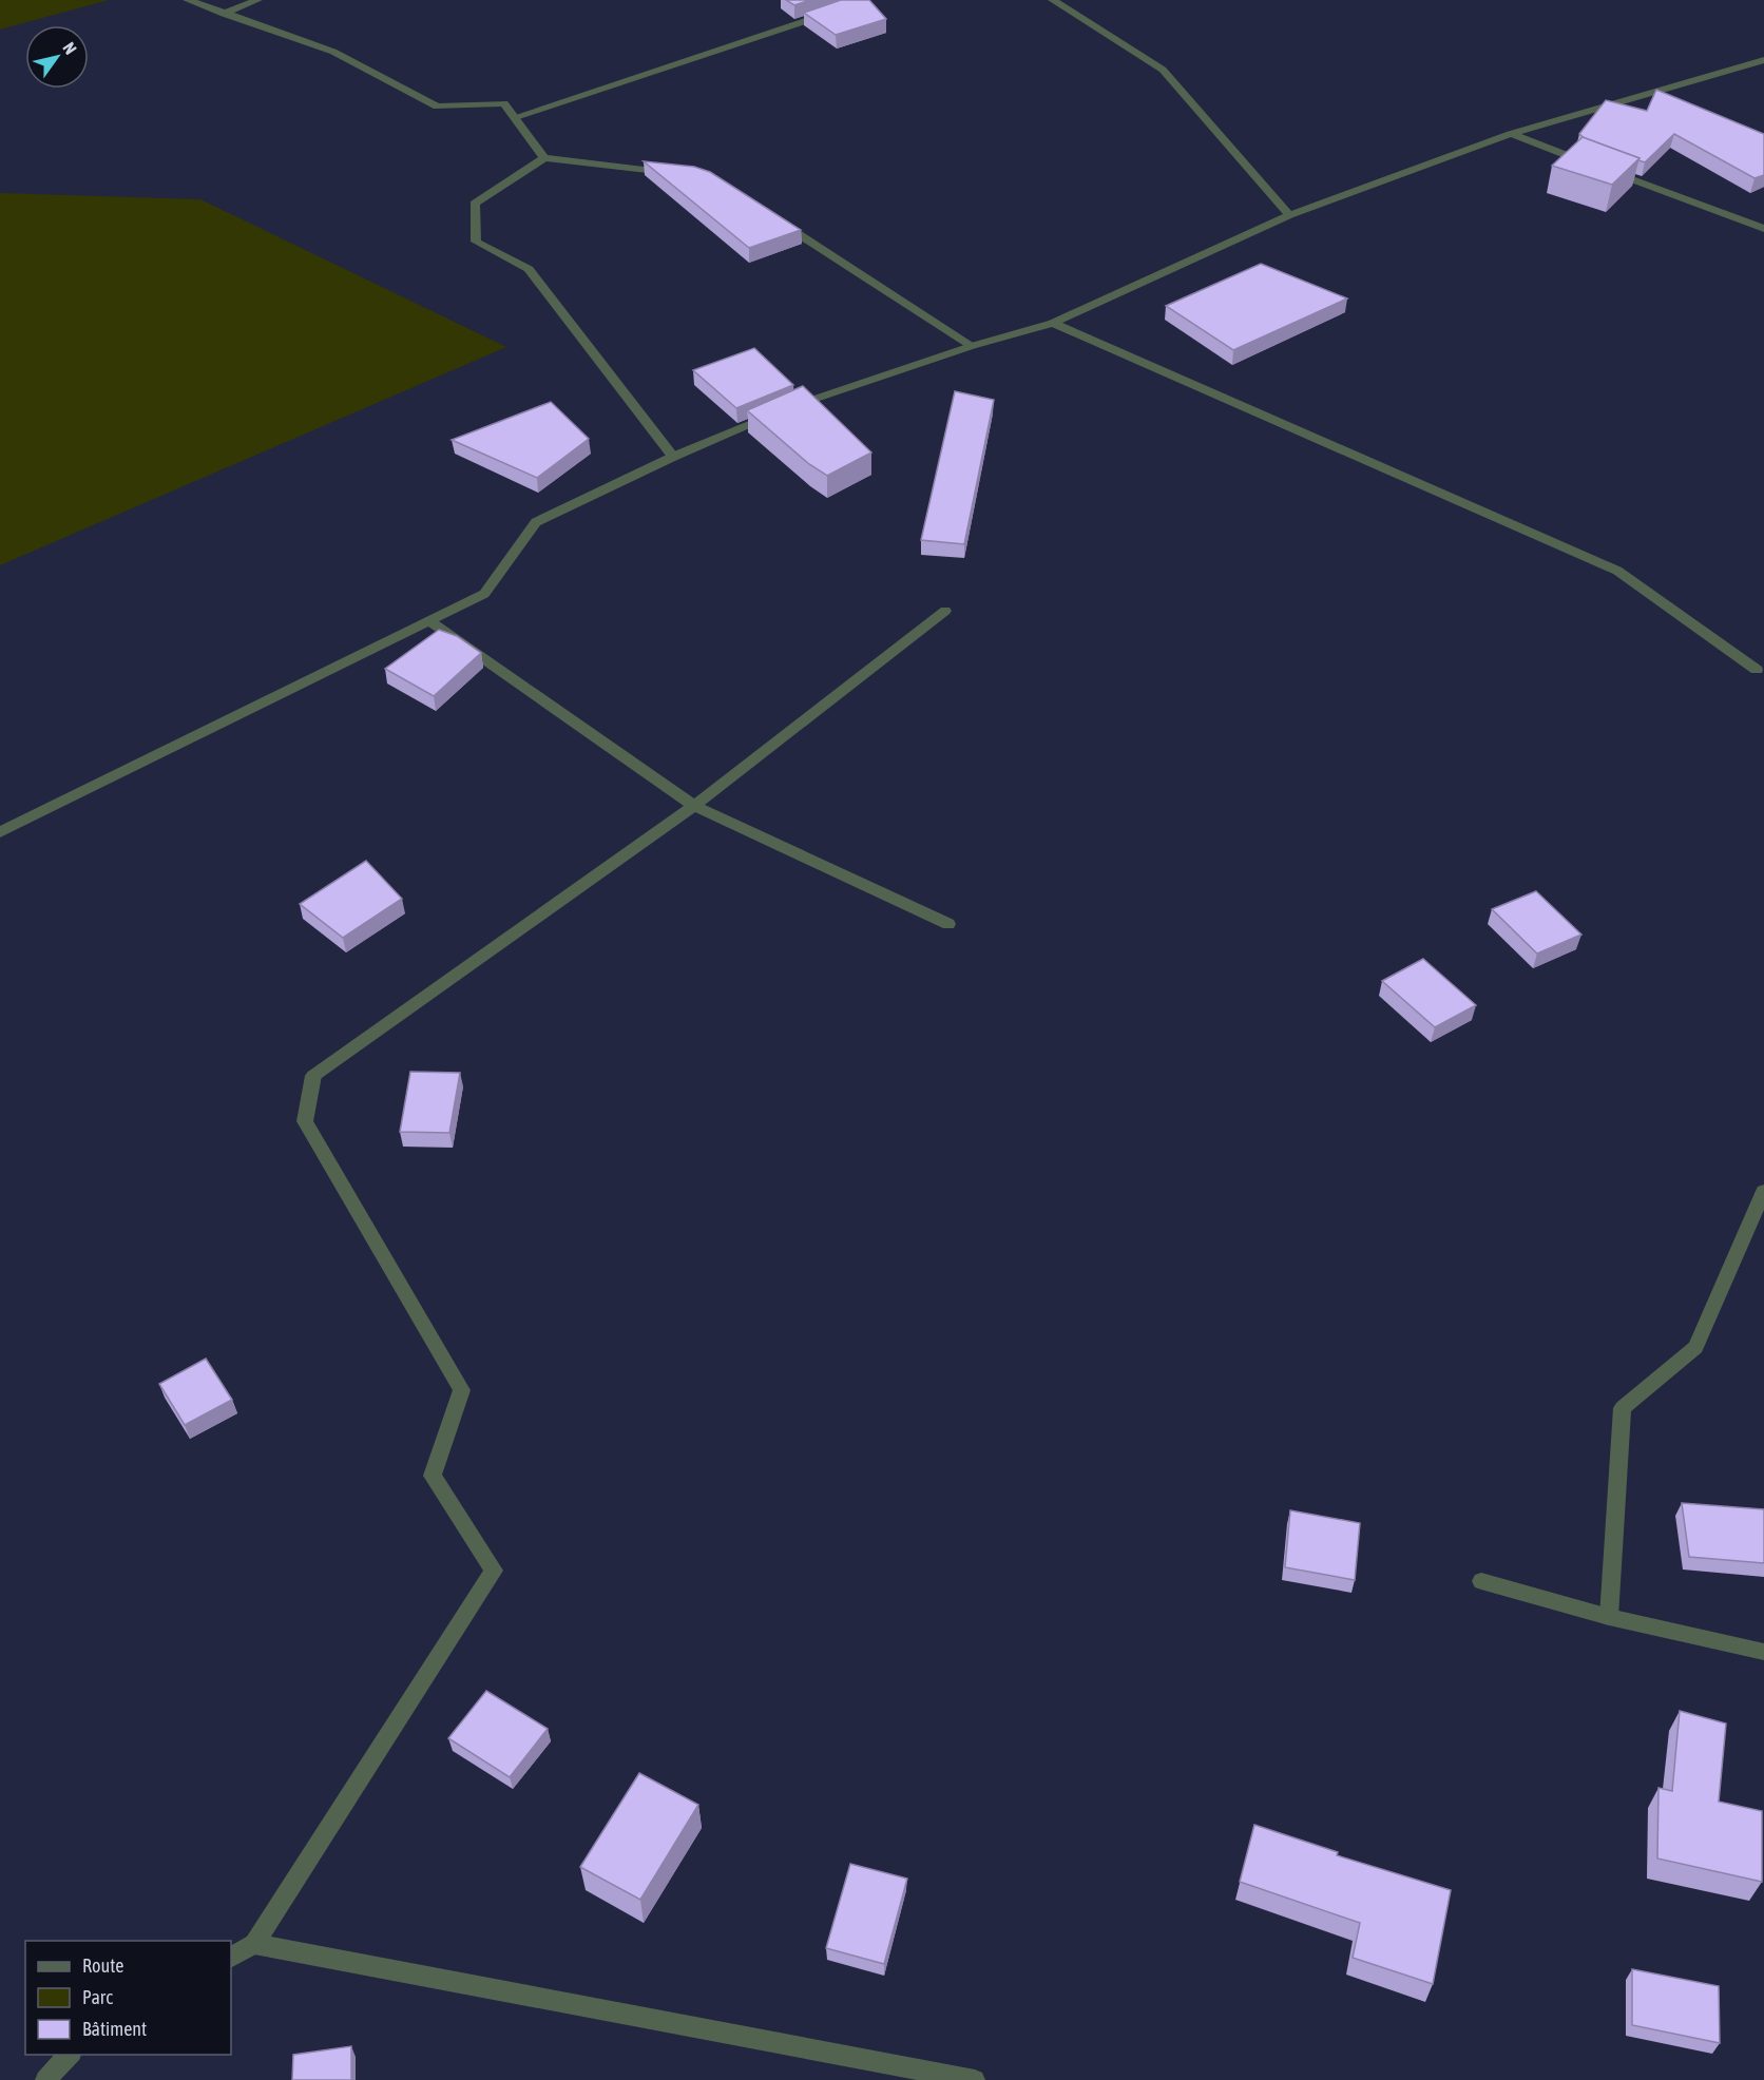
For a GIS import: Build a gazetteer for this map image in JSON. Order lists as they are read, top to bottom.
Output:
{
  "legend": ["Route", "Parc", "Bâtiment"],
  "north": "top right"
}
